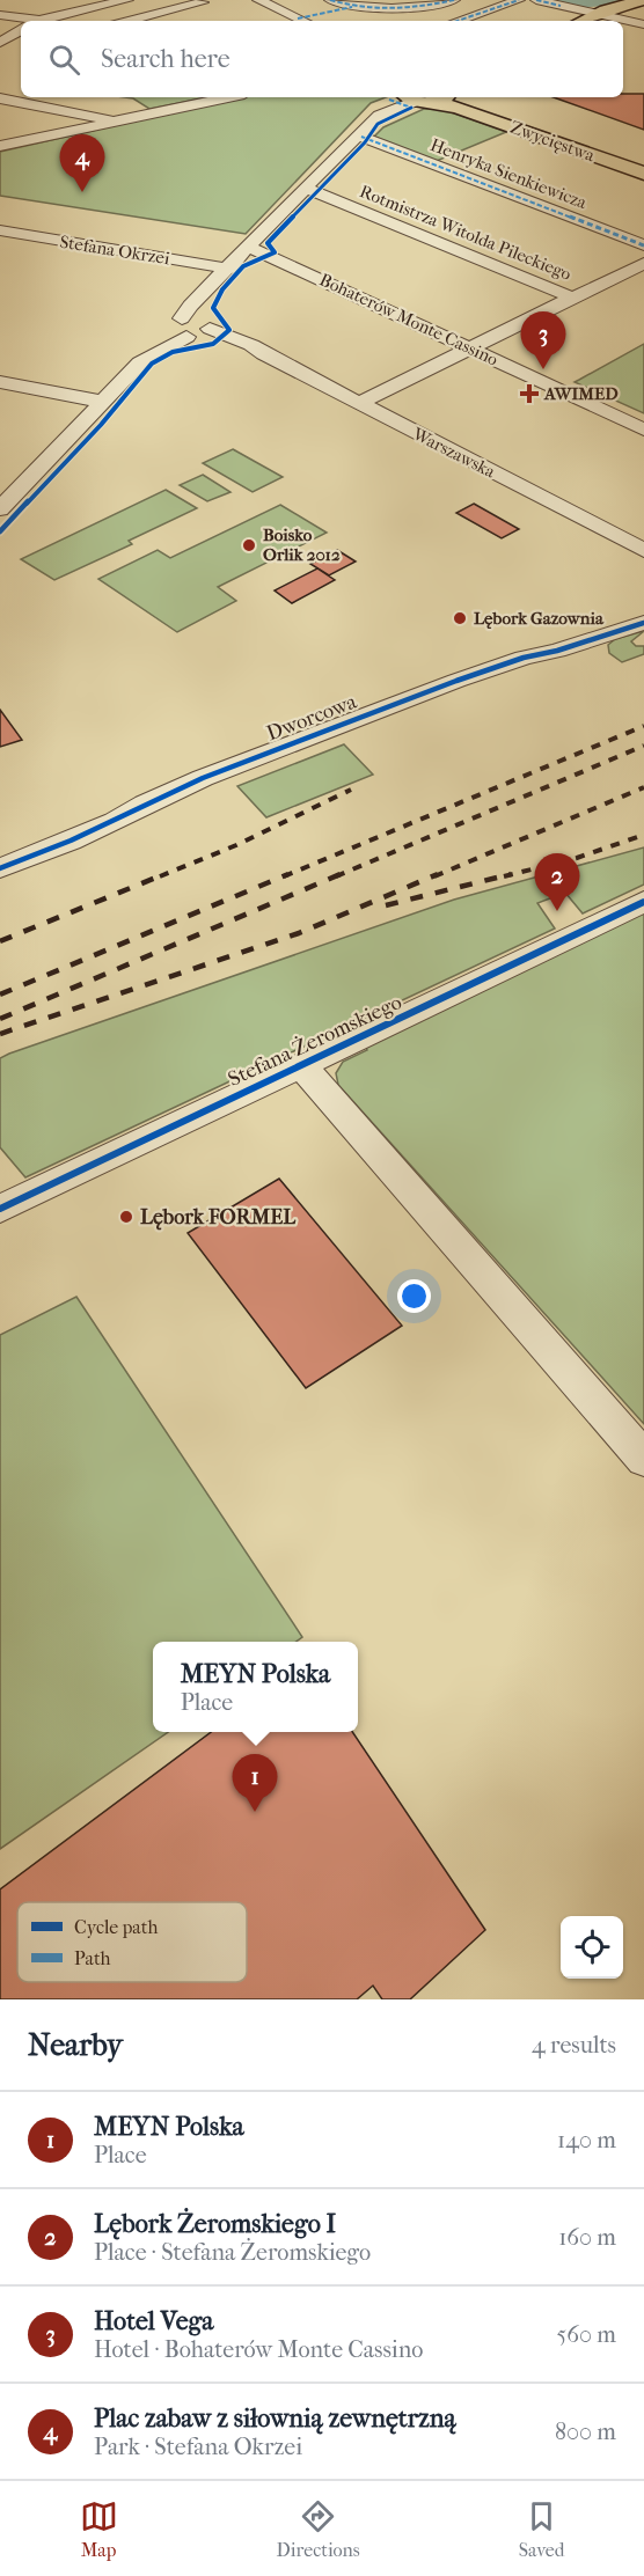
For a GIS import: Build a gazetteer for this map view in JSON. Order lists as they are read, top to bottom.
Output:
{
  "streets": {
    "main road": ["Zwycięstwa"],
    "street": [
      "Henryka Sienkiewicza",
      "Rotmistrza Witolda Pileckiego",
      "Stefana Okrzei",
      "Bohaterów Monte Cassino",
      "Warszawska",
      "Dworcowa",
      "Stefana Żeromskiego"
    ]
  },
  "places": {
    "health": ["AWIMED"],
    "other": ["Boisko Orlik 2012", "Lębork Gazownia", "Lębork FORMEL"]
  },
  "legend": ["Cycle path", "Path"],
  "page": {
    "search": "Search here",
    "pins": [
      "4",
      "3",
      "2",
      "1"
    ],
    "popup": ["MEYN Polska", "Place"],
    "heading": ["Nearby", "4 results"],
    "list": [
      {
        "mark": "1",
        "name": "MEYN Polska",
        "note": "Place",
        "value": "140 m"
      },
      {
        "mark": "2",
        "name": "Lębork Żeromskiego I",
        "note": "Place · Stefana Żeromskiego",
        "value": "160 m"
      },
      {
        "mark": "3",
        "name": "Hotel Vega",
        "note": "Hotel · Bohaterów Monte Cassino",
        "value": "560 m"
      },
      {
        "mark": "4",
        "name": "Plac zabaw z siłownią zewnętrzną",
        "note": "Park · Stefana Okrzei",
        "value": "800 m"
      }
    ],
    "nav": ["Map", "Directions", "Saved"]
  }
}
